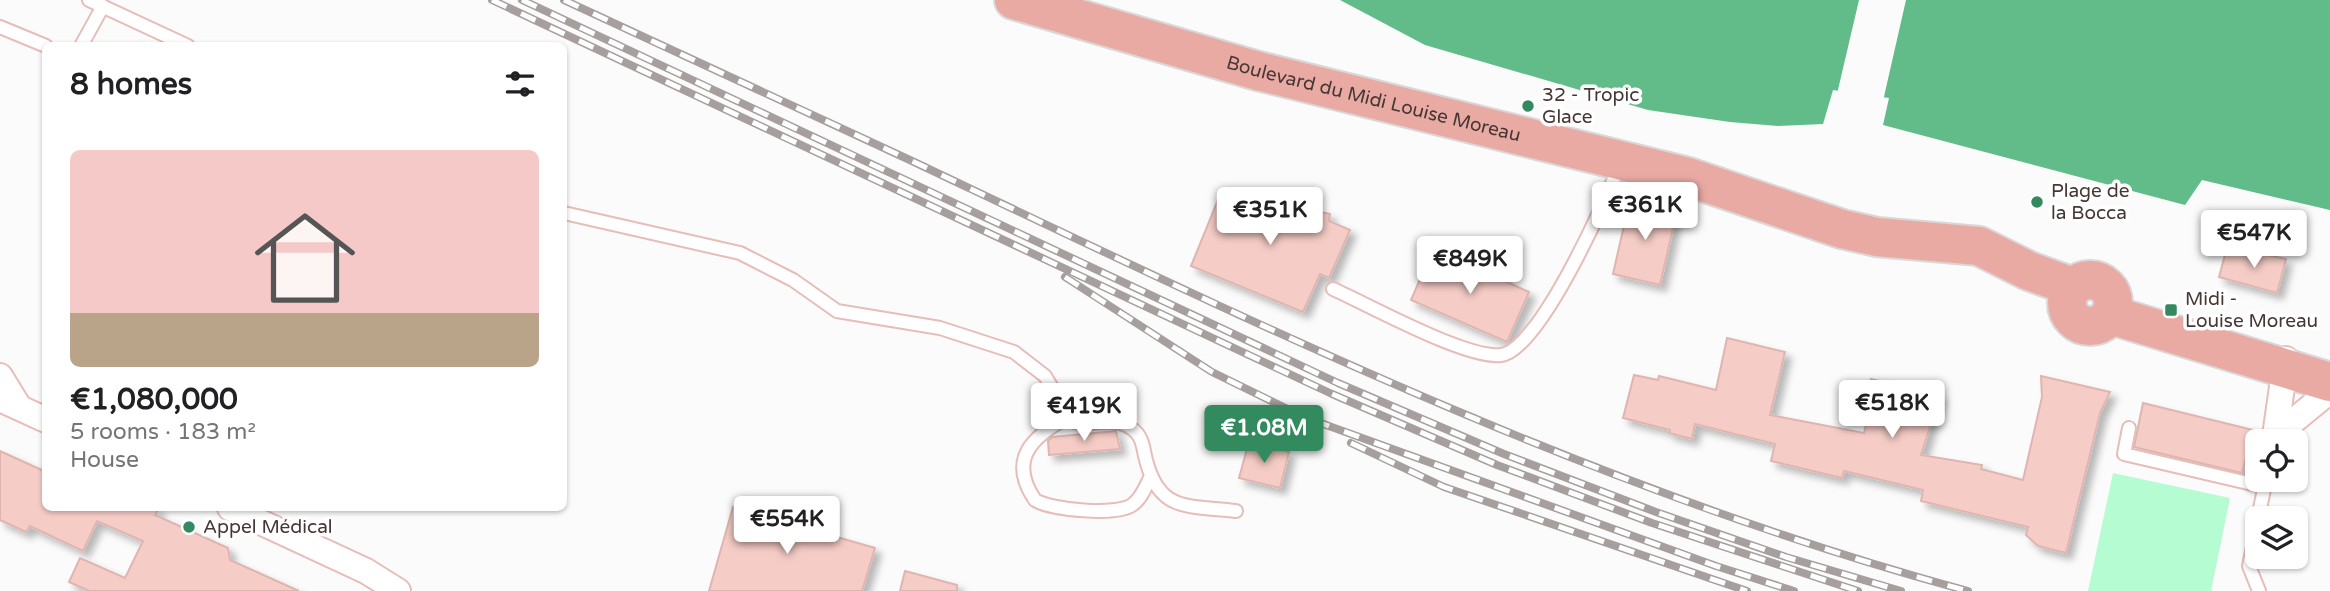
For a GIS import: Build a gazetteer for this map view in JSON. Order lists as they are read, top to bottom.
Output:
{
  "streets": {
    "main road": ["Boulevard du Midi Louise Moreau"]
  },
  "places": {
    "other": ["32 - Tropic Glace", "Plage de la Bocca", "Appel Médical"],
    "transit": ["Midi - Louise Moreau"]
  },
  "page": {
    "heading": "8 homes",
    "list": [
      {
        "name": "€1,080,000",
        "note": "5 rooms · 183 m² · House"
      }
    ],
    "price": [
      "€361K",
      "€351K",
      "€547K",
      "€849K",
      "€518K",
      "€419K",
      "€1.08M",
      "€554K"
    ]
  }
}
